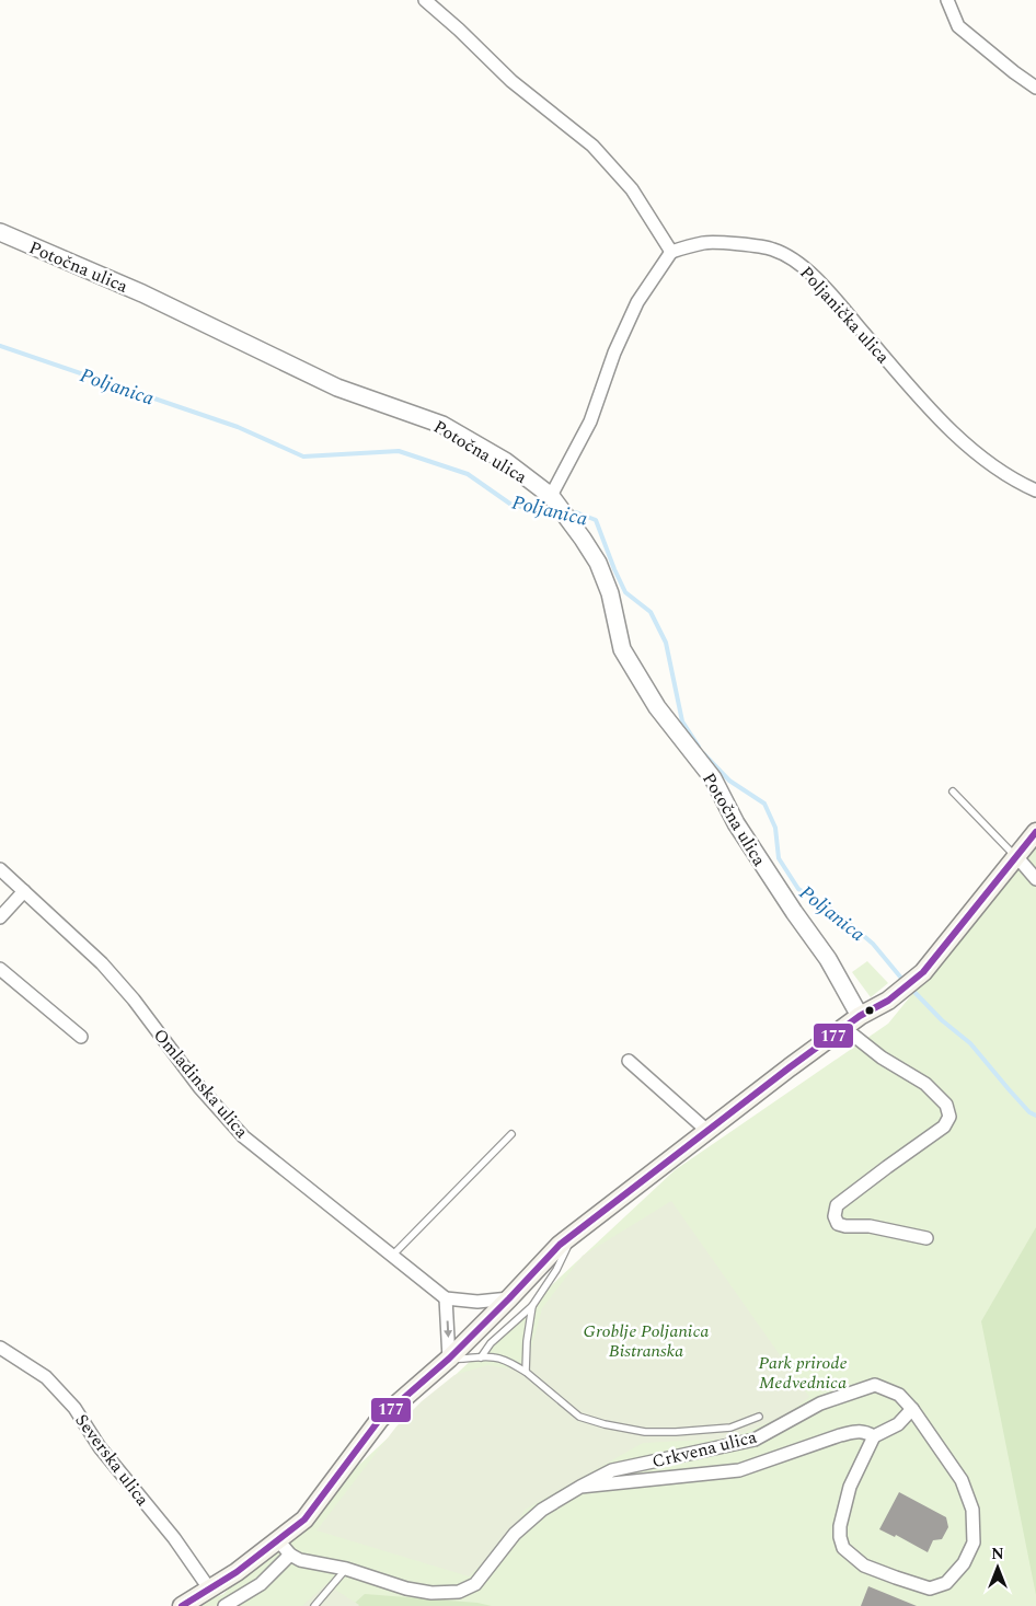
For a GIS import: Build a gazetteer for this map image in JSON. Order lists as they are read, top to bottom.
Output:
{
  "streets": {
    "street": [
      "Potočna ulica",
      "Poljanička ulica",
      "Omladinska ulica",
      "Crkvena ulica",
      "Severska ulica"
    ]
  },
  "water": ["Poljanica"],
  "parks": ["Groblje Poljanica Bistranska", "Park prirode Medvednica"],
  "lines": ["transit line 177"],
  "north": "top"
}
